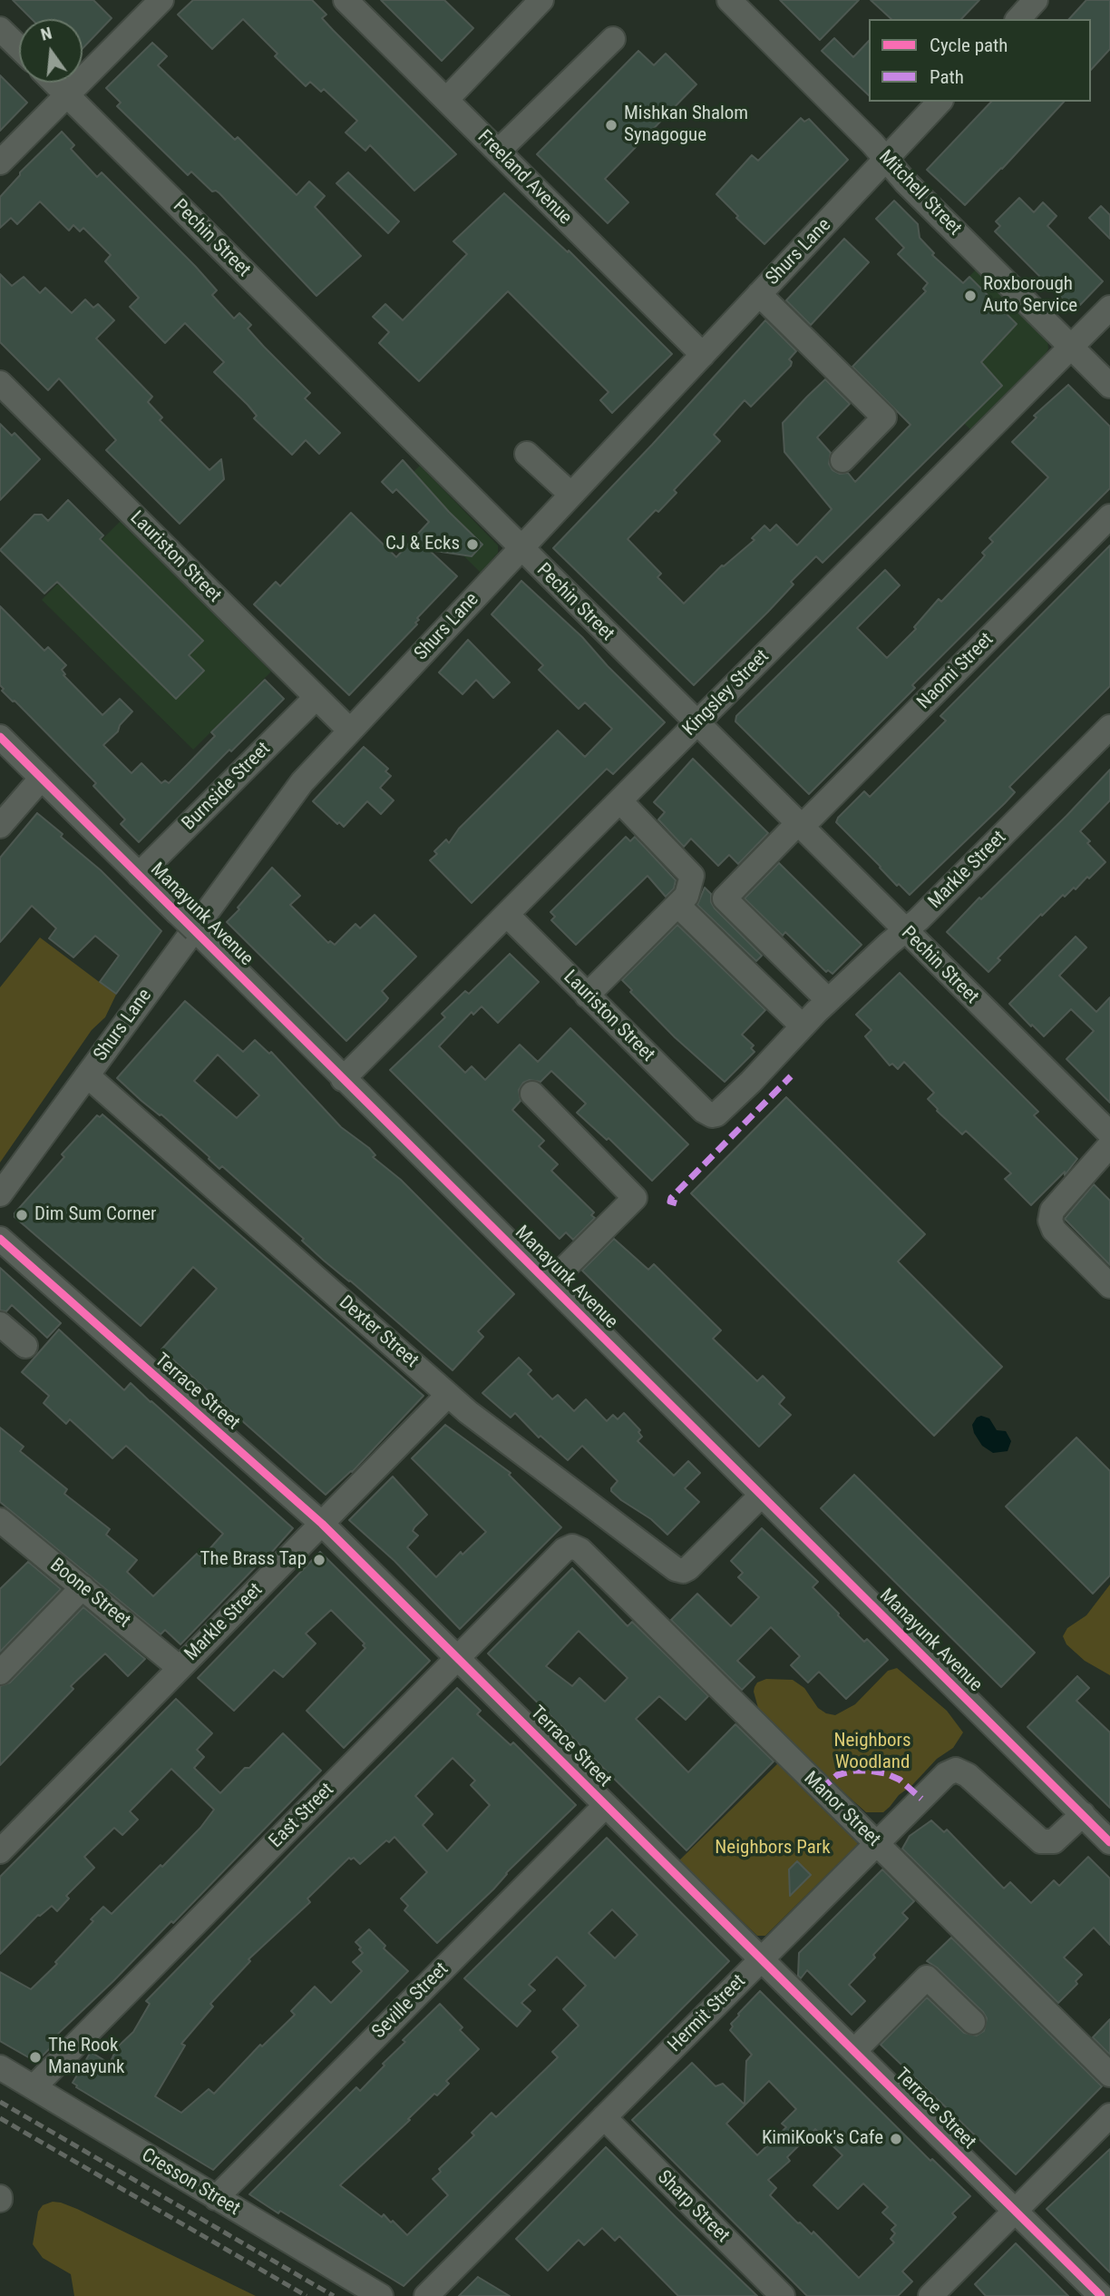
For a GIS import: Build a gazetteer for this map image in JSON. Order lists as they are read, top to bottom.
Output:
{
  "streets": {
    "street": [
      "Freeland Avenue",
      "Mitchell Street",
      "Pechin Street",
      "Shurs Lane",
      "Lauriston Street",
      "Naomi Street",
      "Kingsley Street",
      "Burnside Street",
      "Markle Street",
      "Manayunk Avenue",
      "Dexter Street",
      "Terrace Street",
      "Boone Street",
      "Manor Street",
      "East Street",
      "Seville Street",
      "Hermit Street",
      "Cresson Street",
      "Sharp Street"
    ]
  },
  "crossings": [
    ["Freeland Avenue", "Shurs Lane"],
    ["Mitchell Street", "Shurs Lane"],
    ["Mitchell Street", "Kingsley Street"],
    ["Pechin Street", "Shurs Lane"],
    ["Pechin Street", "Naomi Street"],
    ["Pechin Street", "Kingsley Street"],
    ["Pechin Street", "Markle Street"],
    ["Shurs Lane", "Lauriston Street"],
    ["Shurs Lane", "Dexter Street"],
    ["Lauriston Street", "Kingsley Street"],
    ["Lauriston Street", "Burnside Street"],
    ["Lauriston Street", "Markle Street"],
    ["Kingsley Street", "Manayunk Avenue"],
    ["Burnside Street", "Manayunk Avenue"],
    ["Markle Street", "Dexter Street"],
    ["Markle Street", "Terrace Street"],
    ["Markle Street", "Boone Street"],
    ["Manayunk Avenue", "Dexter Street"],
    ["Manayunk Avenue", "Hermit Street"],
    ["Terrace Street", "East Street"],
    ["Terrace Street", "Seville Street"],
    ["Terrace Street", "Hermit Street"],
    ["Manor Street", "East Street"],
    ["Manor Street", "Hermit Street"],
    ["East Street", "Cresson Street"],
    ["Seville Street", "Cresson Street"],
    ["Hermit Street", "Sharp Street"]
  ],
  "parks": ["Neighbors Woodland", "Neighbors Park"],
  "places": [
    "Mishkan Shalom Synagogue",
    "Roxborough Auto Service",
    "CJ & Ecks",
    "Dim Sum Corner",
    "The Brass Tap",
    "The Rook Manayunk",
    "KimiKook's Cafe"
  ],
  "legend": ["Cycle path", "Path"],
  "north": "top"
}
